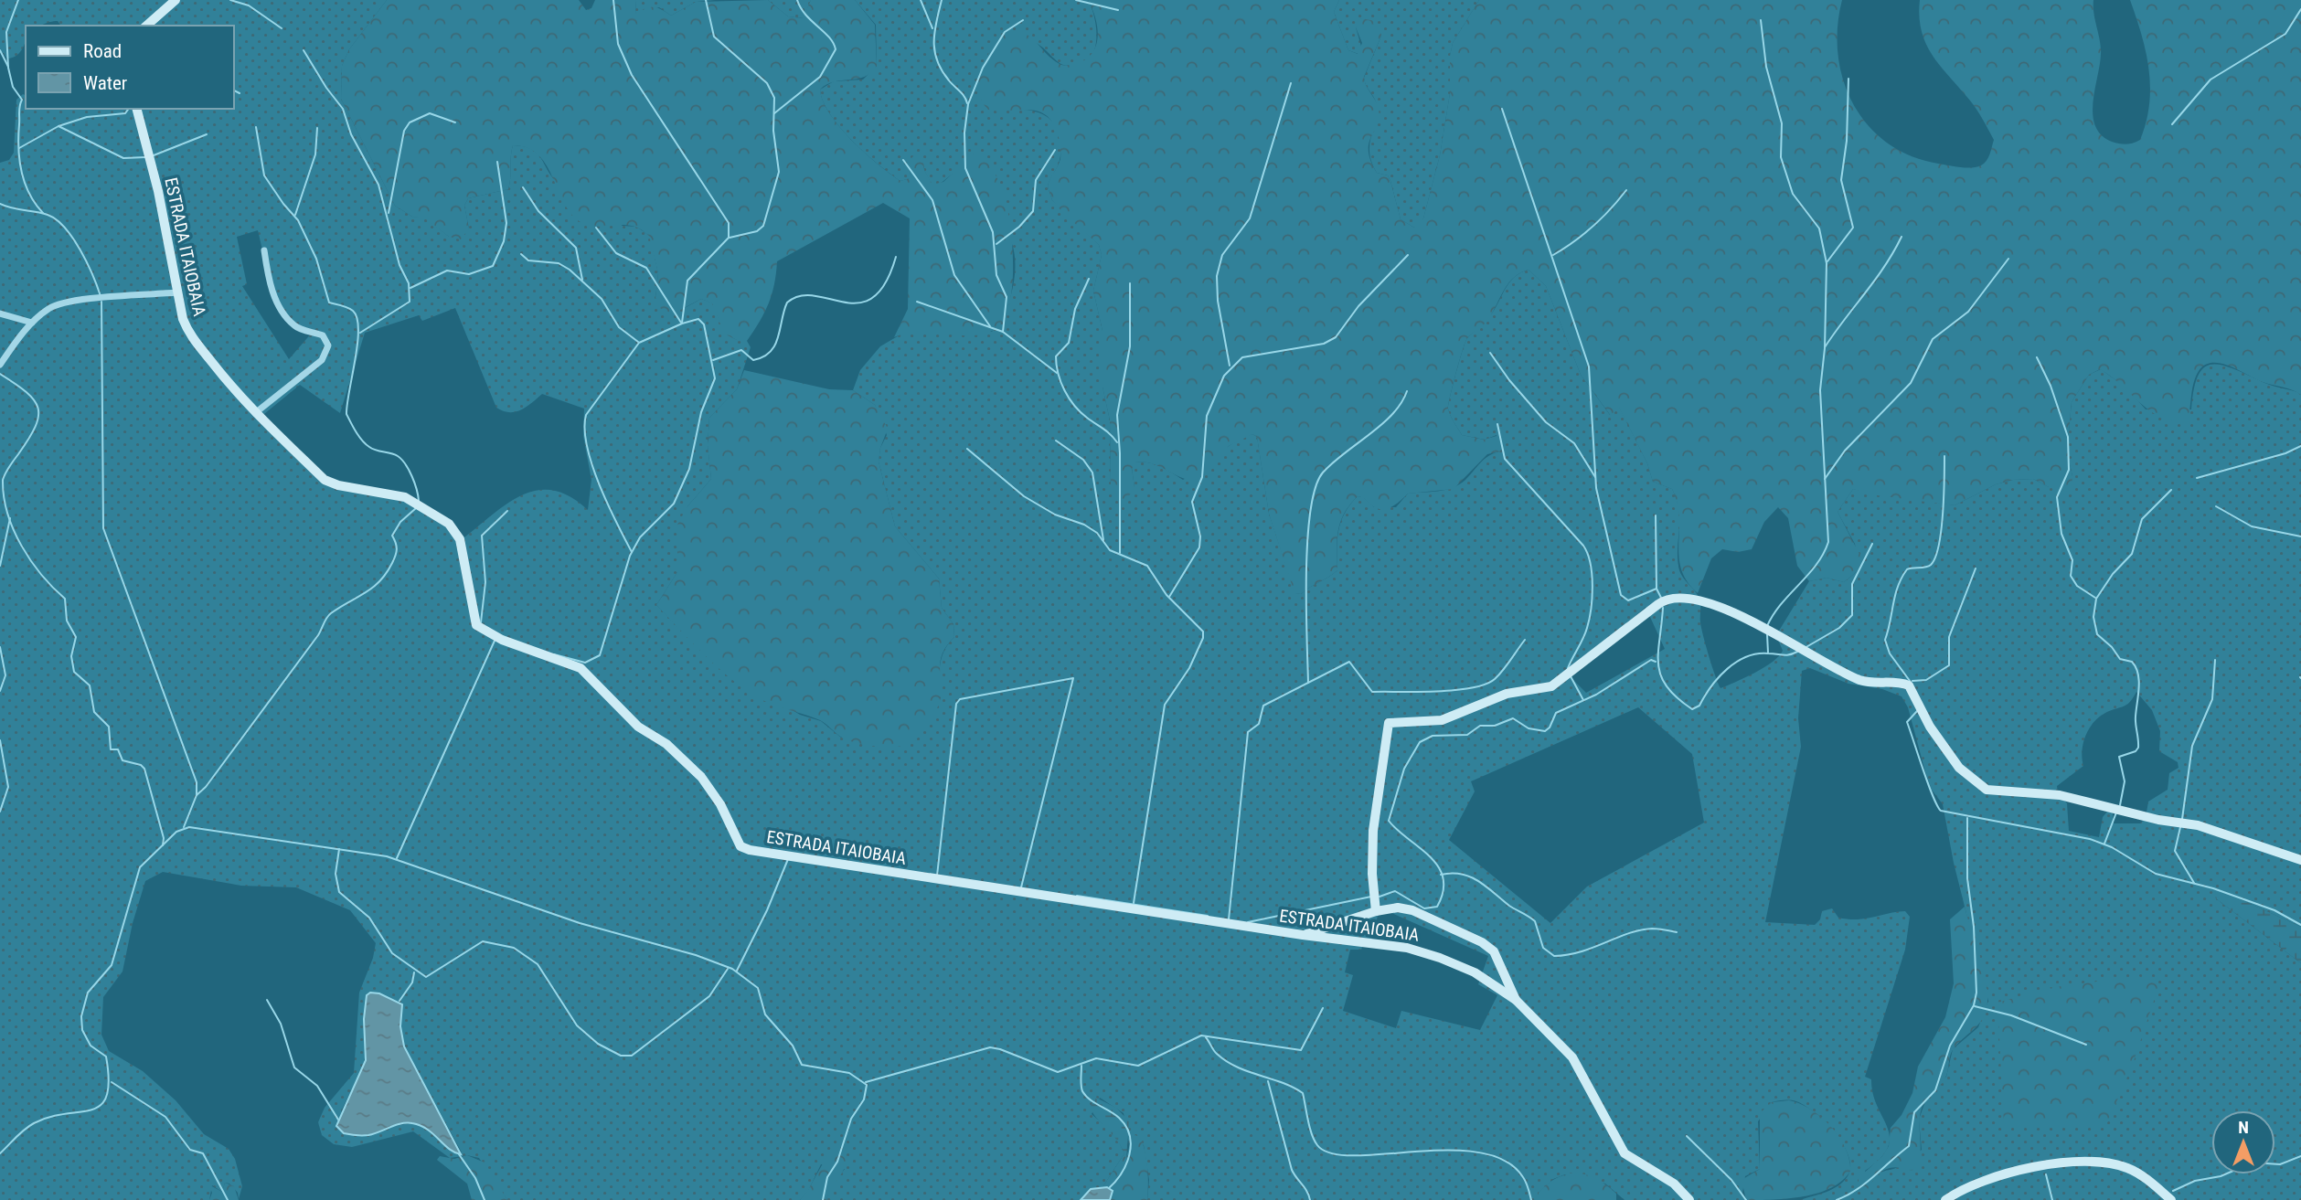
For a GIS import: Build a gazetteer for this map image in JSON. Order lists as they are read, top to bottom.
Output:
{
  "streets": {
    "street": ["ESTRADA ITAIOBAIA"]
  },
  "legend": ["Road", "Water"],
  "north": "top"
}
